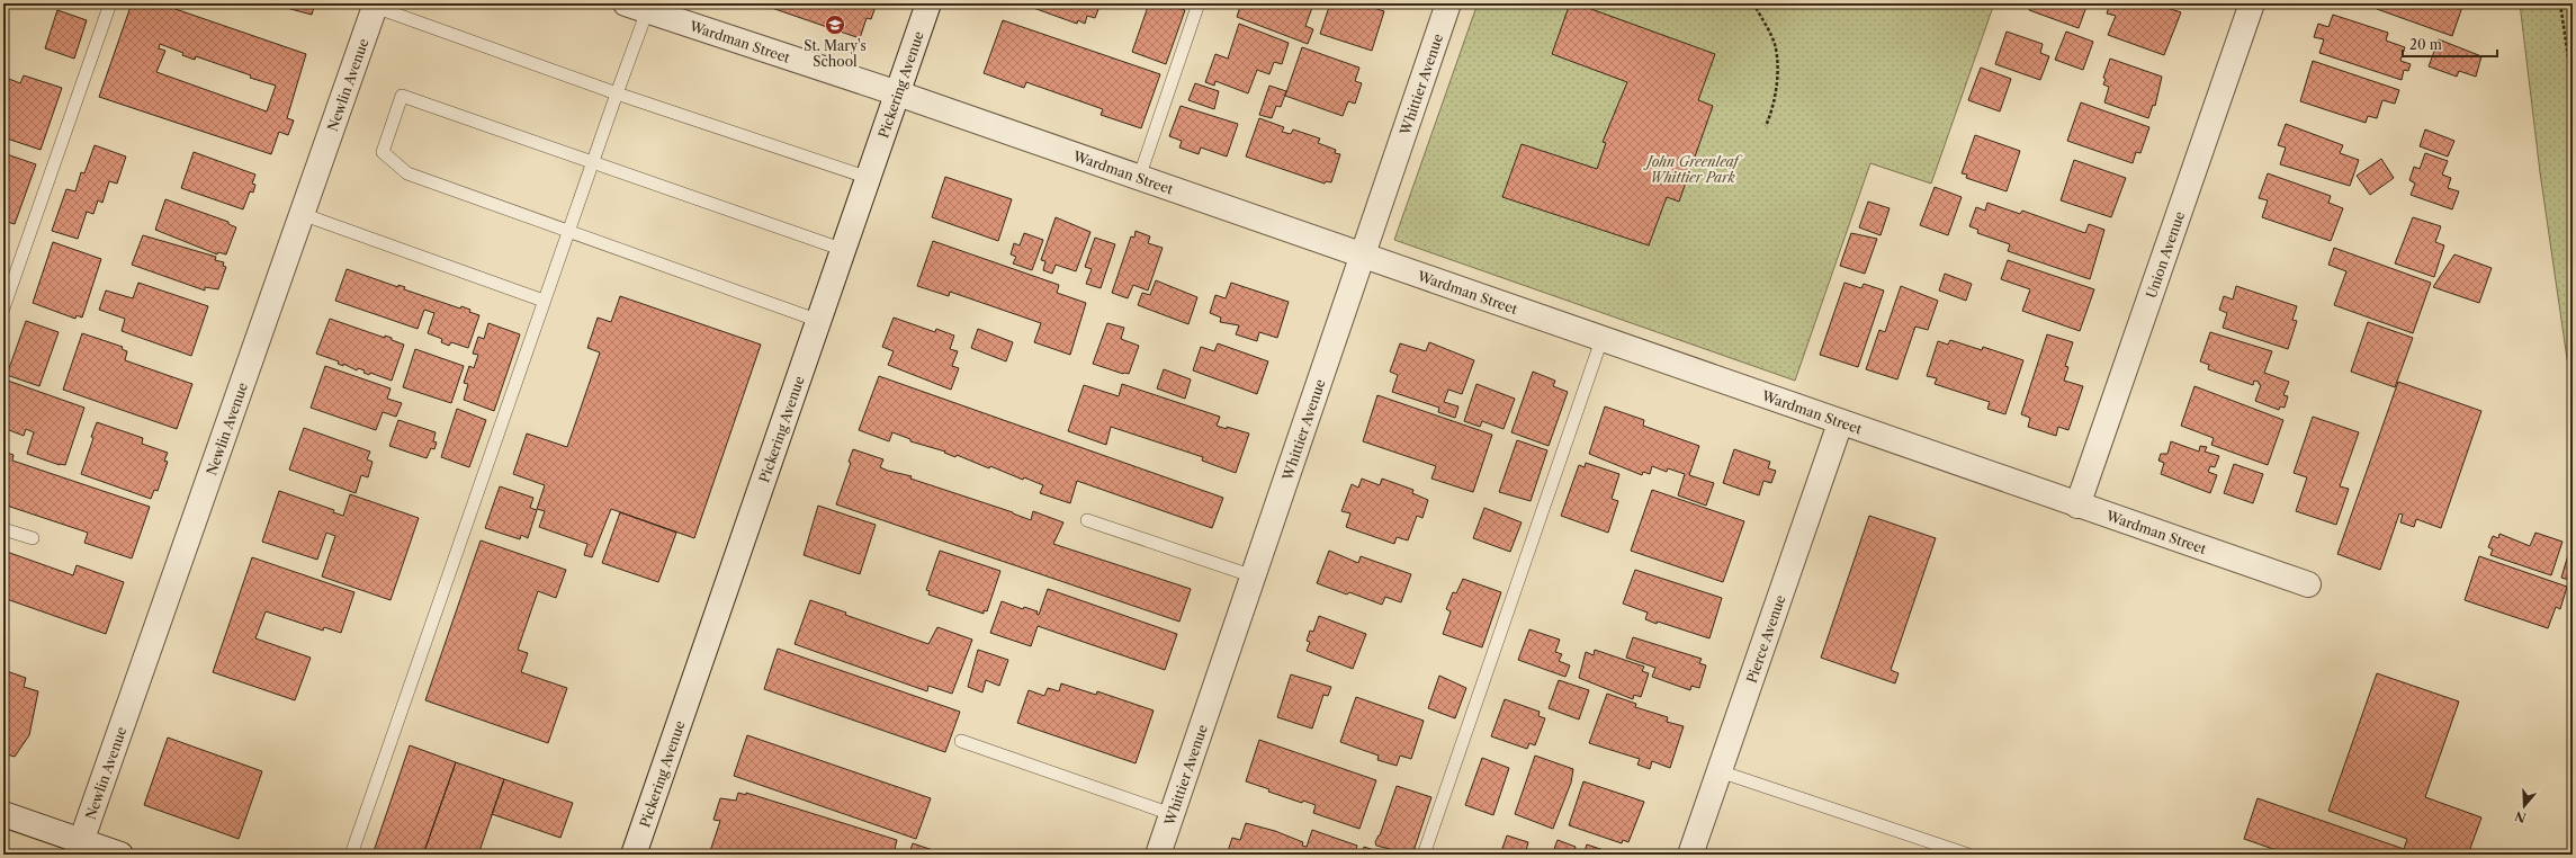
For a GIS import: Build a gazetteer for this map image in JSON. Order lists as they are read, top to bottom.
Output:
{
  "streets": {
    "street": [
      "Wardman Street",
      "Newlin Avenue",
      "Pickering Avenue",
      "Whittier Avenue",
      "Union Avenue",
      "Pierce Avenue"
    ]
  },
  "crossings": [
    ["Wardman Street", "Pickering Avenue"],
    ["Wardman Street", "Whittier Avenue"],
    ["Wardman Street", "Union Avenue"],
    ["Wardman Street", "Pierce Avenue"]
  ],
  "parks": ["John Greenleaf Whittier Park"],
  "places": {
    "school or university": ["St. Mary's School"]
  },
  "scale_bar": "20 m",
  "north": "bottom"
}
